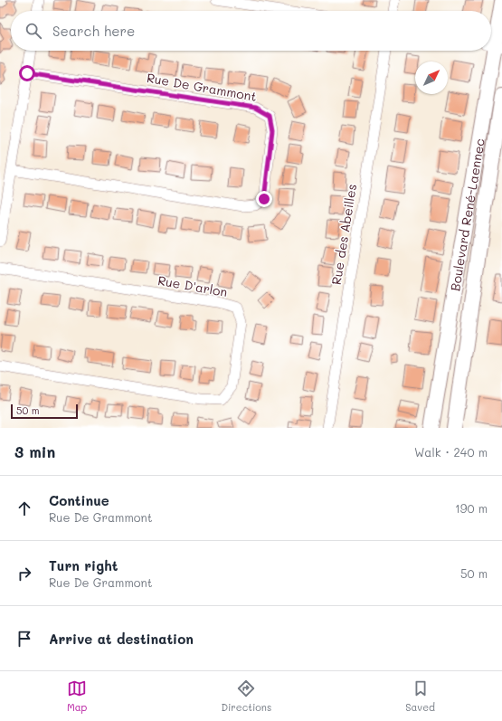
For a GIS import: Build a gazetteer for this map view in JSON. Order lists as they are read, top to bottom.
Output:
{
  "streets": {
    "street": [
      "Rue De Grammont",
      "Boulevard René-Laennec",
      "Rue des Abeilles",
      "Rue D'arlon"
    ]
  },
  "scale_bar": "50 m",
  "north": "top right",
  "page": {
    "search": "Search here",
    "scale": "50 m",
    "heading": ["3 min", "Walk · 240 m"],
    "list": [
      ["Continue", "Rue De Grammont", "190 m"],
      ["Turn right", "Rue De Grammont", "50 m"],
      "Arrive at destination"
    ],
    "nav": ["Map", "Directions", "Saved"]
  }
}
